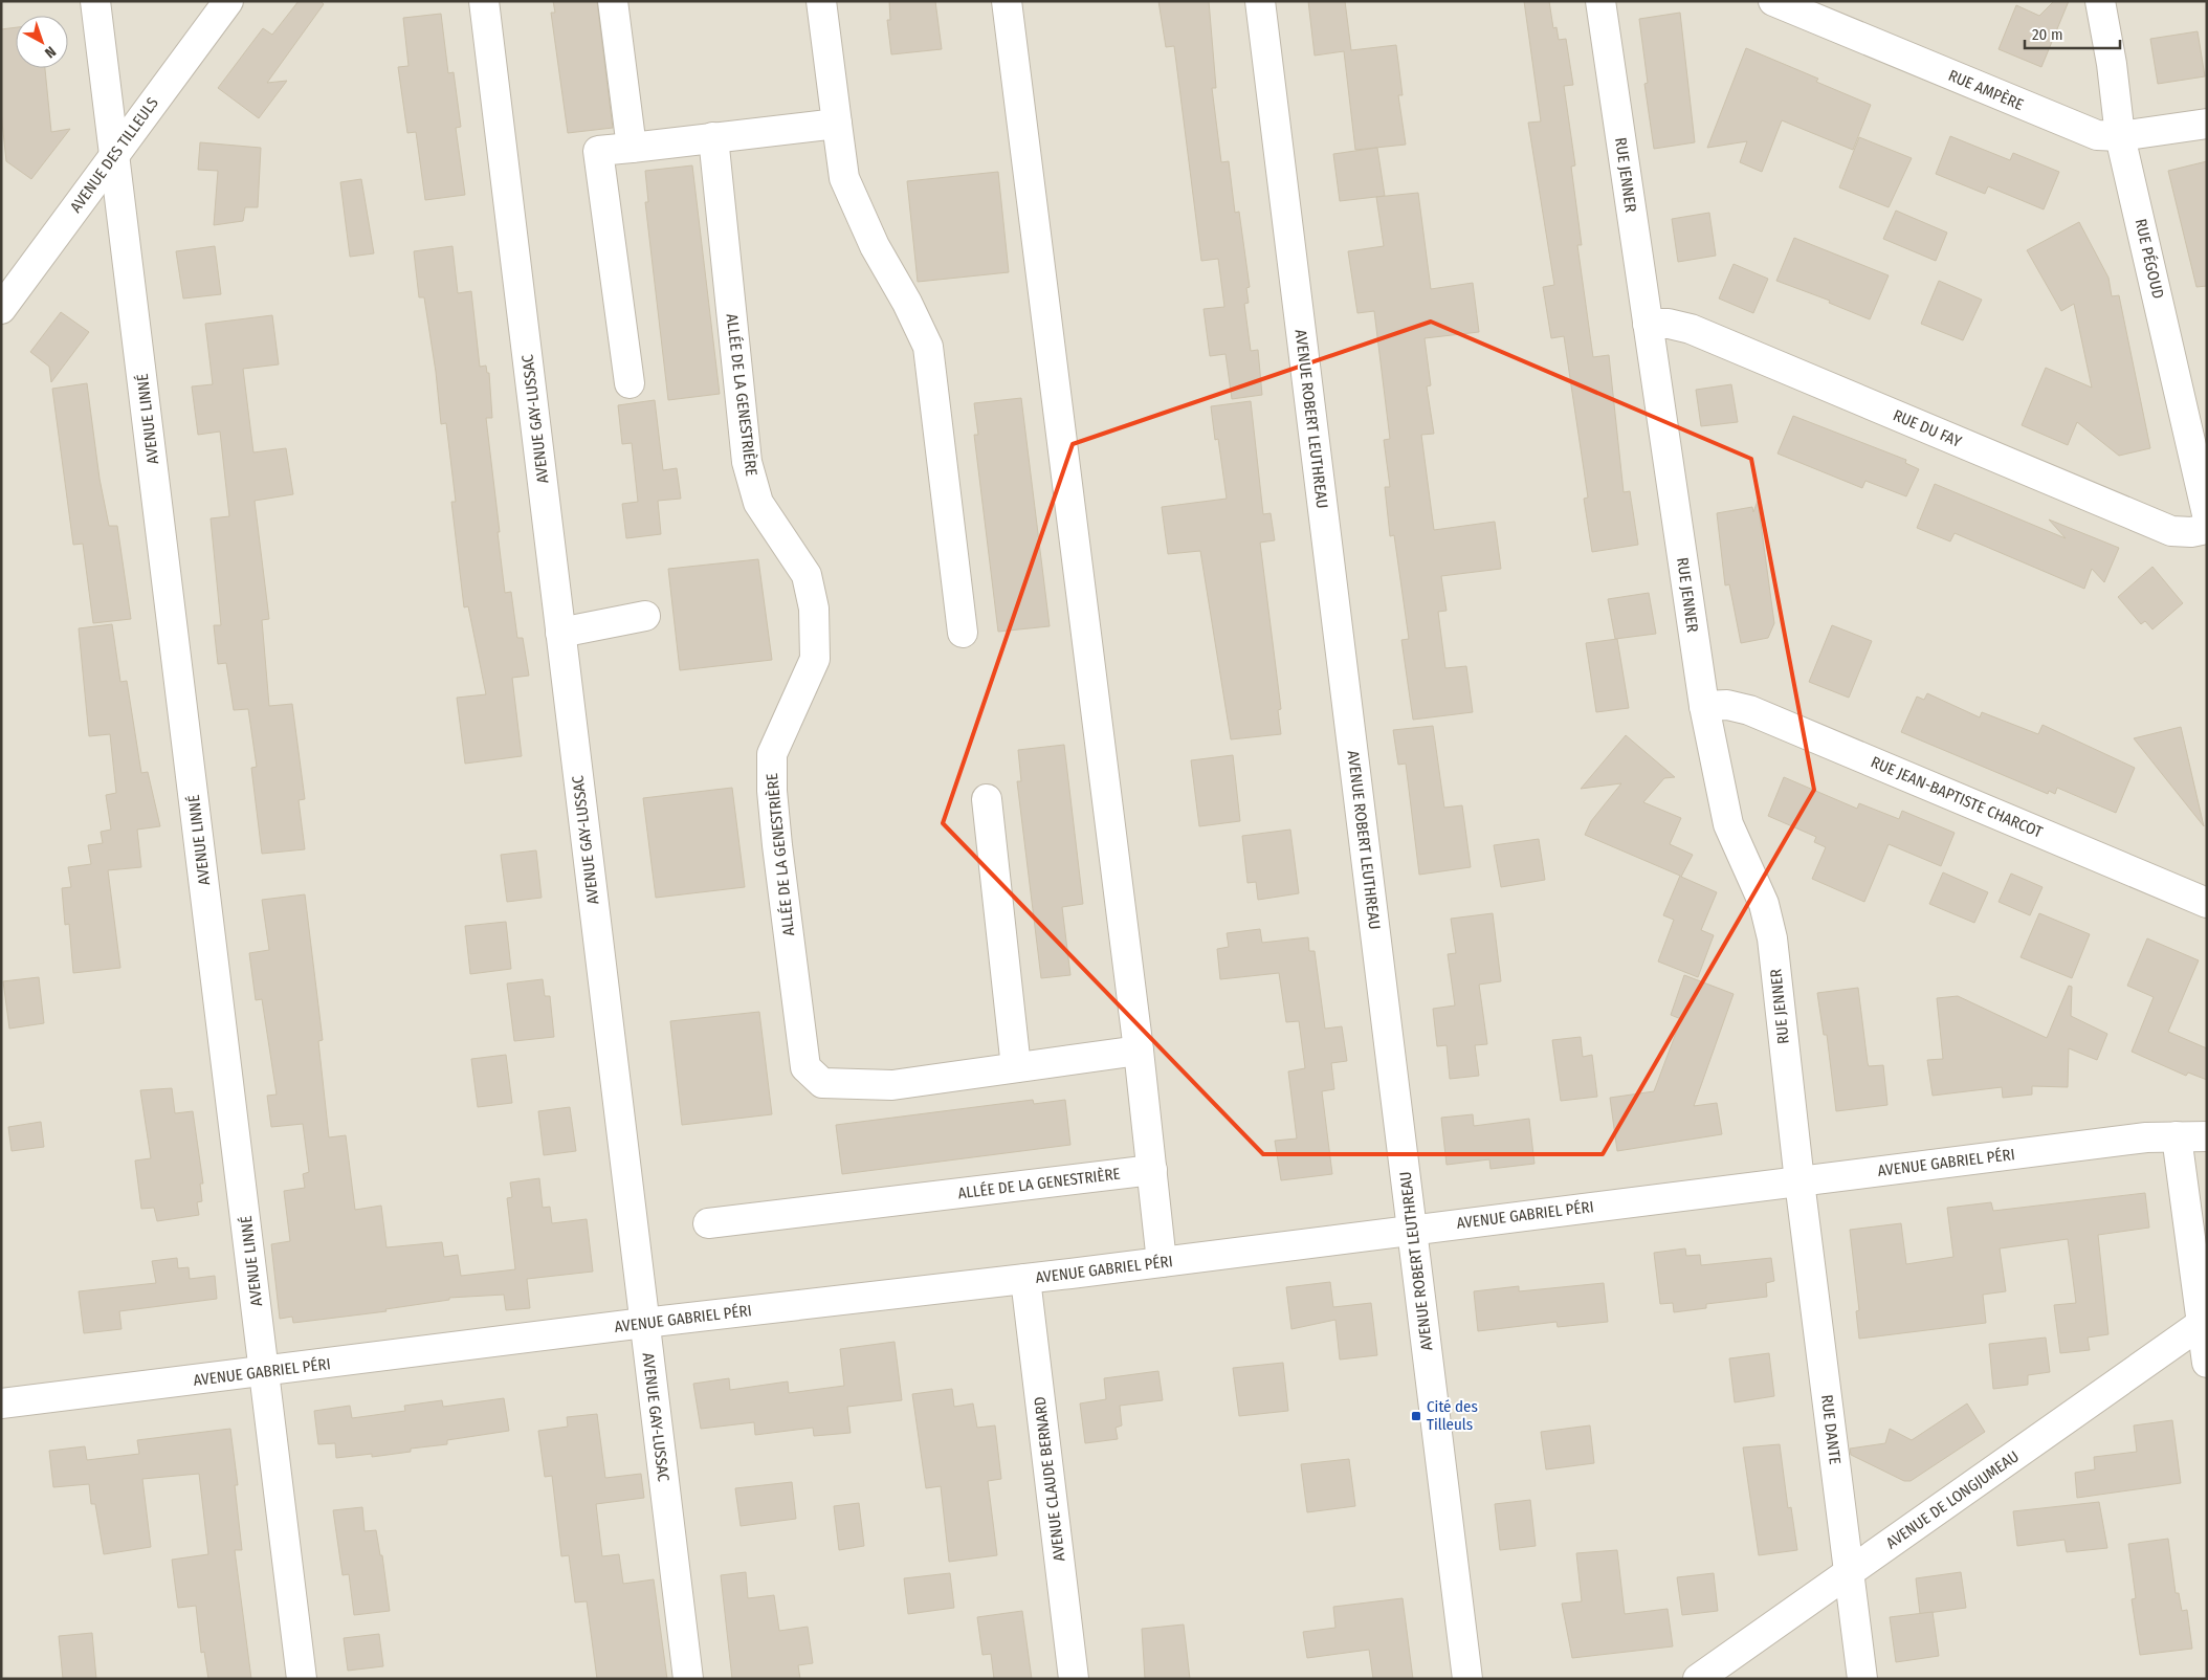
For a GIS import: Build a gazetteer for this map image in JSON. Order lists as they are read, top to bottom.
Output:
{
  "streets": {
    "street": [
      "RUE AMPÈRE",
      "AVENUE DES TILLEULS",
      "RUE JENNER",
      "RUE PÉGOUD",
      "ALLÉE DE LA GENESTRIÈRE",
      "AVENUE LINNÉ",
      "AVENUE GAY-LUSSAC",
      "AVENUE ROBERT LEUTHREAU",
      "RUE DU FAY",
      "RUE JEAN-BAPTISTE CHARCOT",
      "AVENUE GABRIEL PÉRI",
      "RUE DANTE",
      "AVENUE CLAUDE BERNARD",
      "AVENUE DE LONGJUMEAU"
    ]
  },
  "crossings": [
    ["RUE AMPÈRE", "RUE PÉGOUD"],
    ["AVENUE DES TILLEULS", "AVENUE LINNÉ"],
    ["RUE JENNER", "RUE DU FAY"],
    ["RUE JENNER", "RUE JEAN-BAPTISTE CHARCOT"],
    ["RUE JENNER", "AVENUE GABRIEL PÉRI"],
    ["RUE JENNER", "RUE DANTE"],
    ["AVENUE LINNÉ", "AVENUE GABRIEL PÉRI"],
    ["AVENUE GAY-LUSSAC", "AVENUE GABRIEL PÉRI"],
    ["AVENUE ROBERT LEUTHREAU", "AVENUE GABRIEL PÉRI"],
    ["AVENUE GABRIEL PÉRI", "RUE DANTE"],
    ["AVENUE GABRIEL PÉRI", "AVENUE CLAUDE BERNARD"],
    ["RUE DANTE", "AVENUE DE LONGJUMEAU"]
  ],
  "places": {
    "transit": ["Cité des Tilleuls"]
  },
  "scale_bar": "20 m",
  "north": "bottom right"
}
